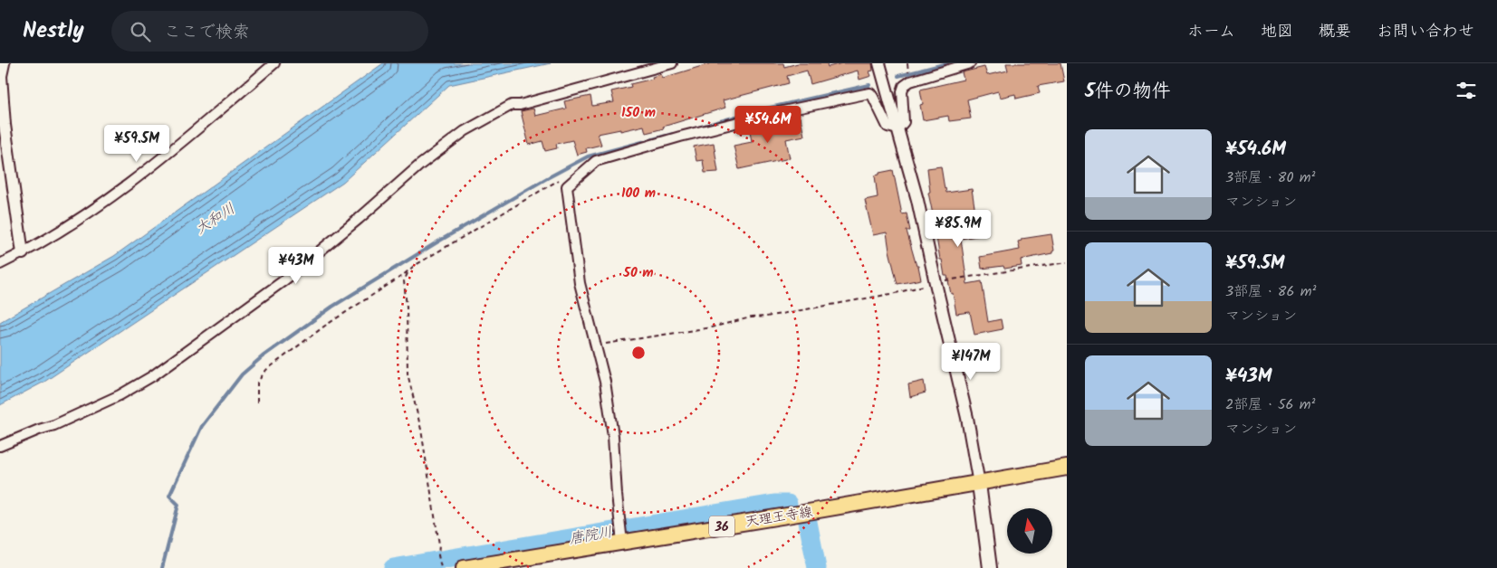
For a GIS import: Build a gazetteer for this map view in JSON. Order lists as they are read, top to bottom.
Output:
{
  "streets": {
    "main road": ["天理王寺線", "36"]
  },
  "water": ["大和川", "唐院川"],
  "north": "top",
  "page": {
    "header": "Nestly",
    "search": "ここで検索",
    "nav": [
      "ホーム",
      "地図",
      "概要",
      "お問い合わせ"
    ],
    "heading": "5件の物件",
    "price": [
      "¥54.6M",
      "¥59.5M",
      "¥85.9M",
      "¥43M",
      "¥147M"
    ],
    "list": [
      {
        "name": "¥54.6M",
        "note": "3部屋 · 80 m² · マンション"
      },
      {
        "name": "¥59.5M",
        "note": "3部屋 · 86 m² · マンション"
      },
      {
        "name": "¥43M",
        "note": "2部屋 · 56 m² · マンション"
      }
    ]
  },
  "rings": ["150 m", "100 m", "50 m"]
}
